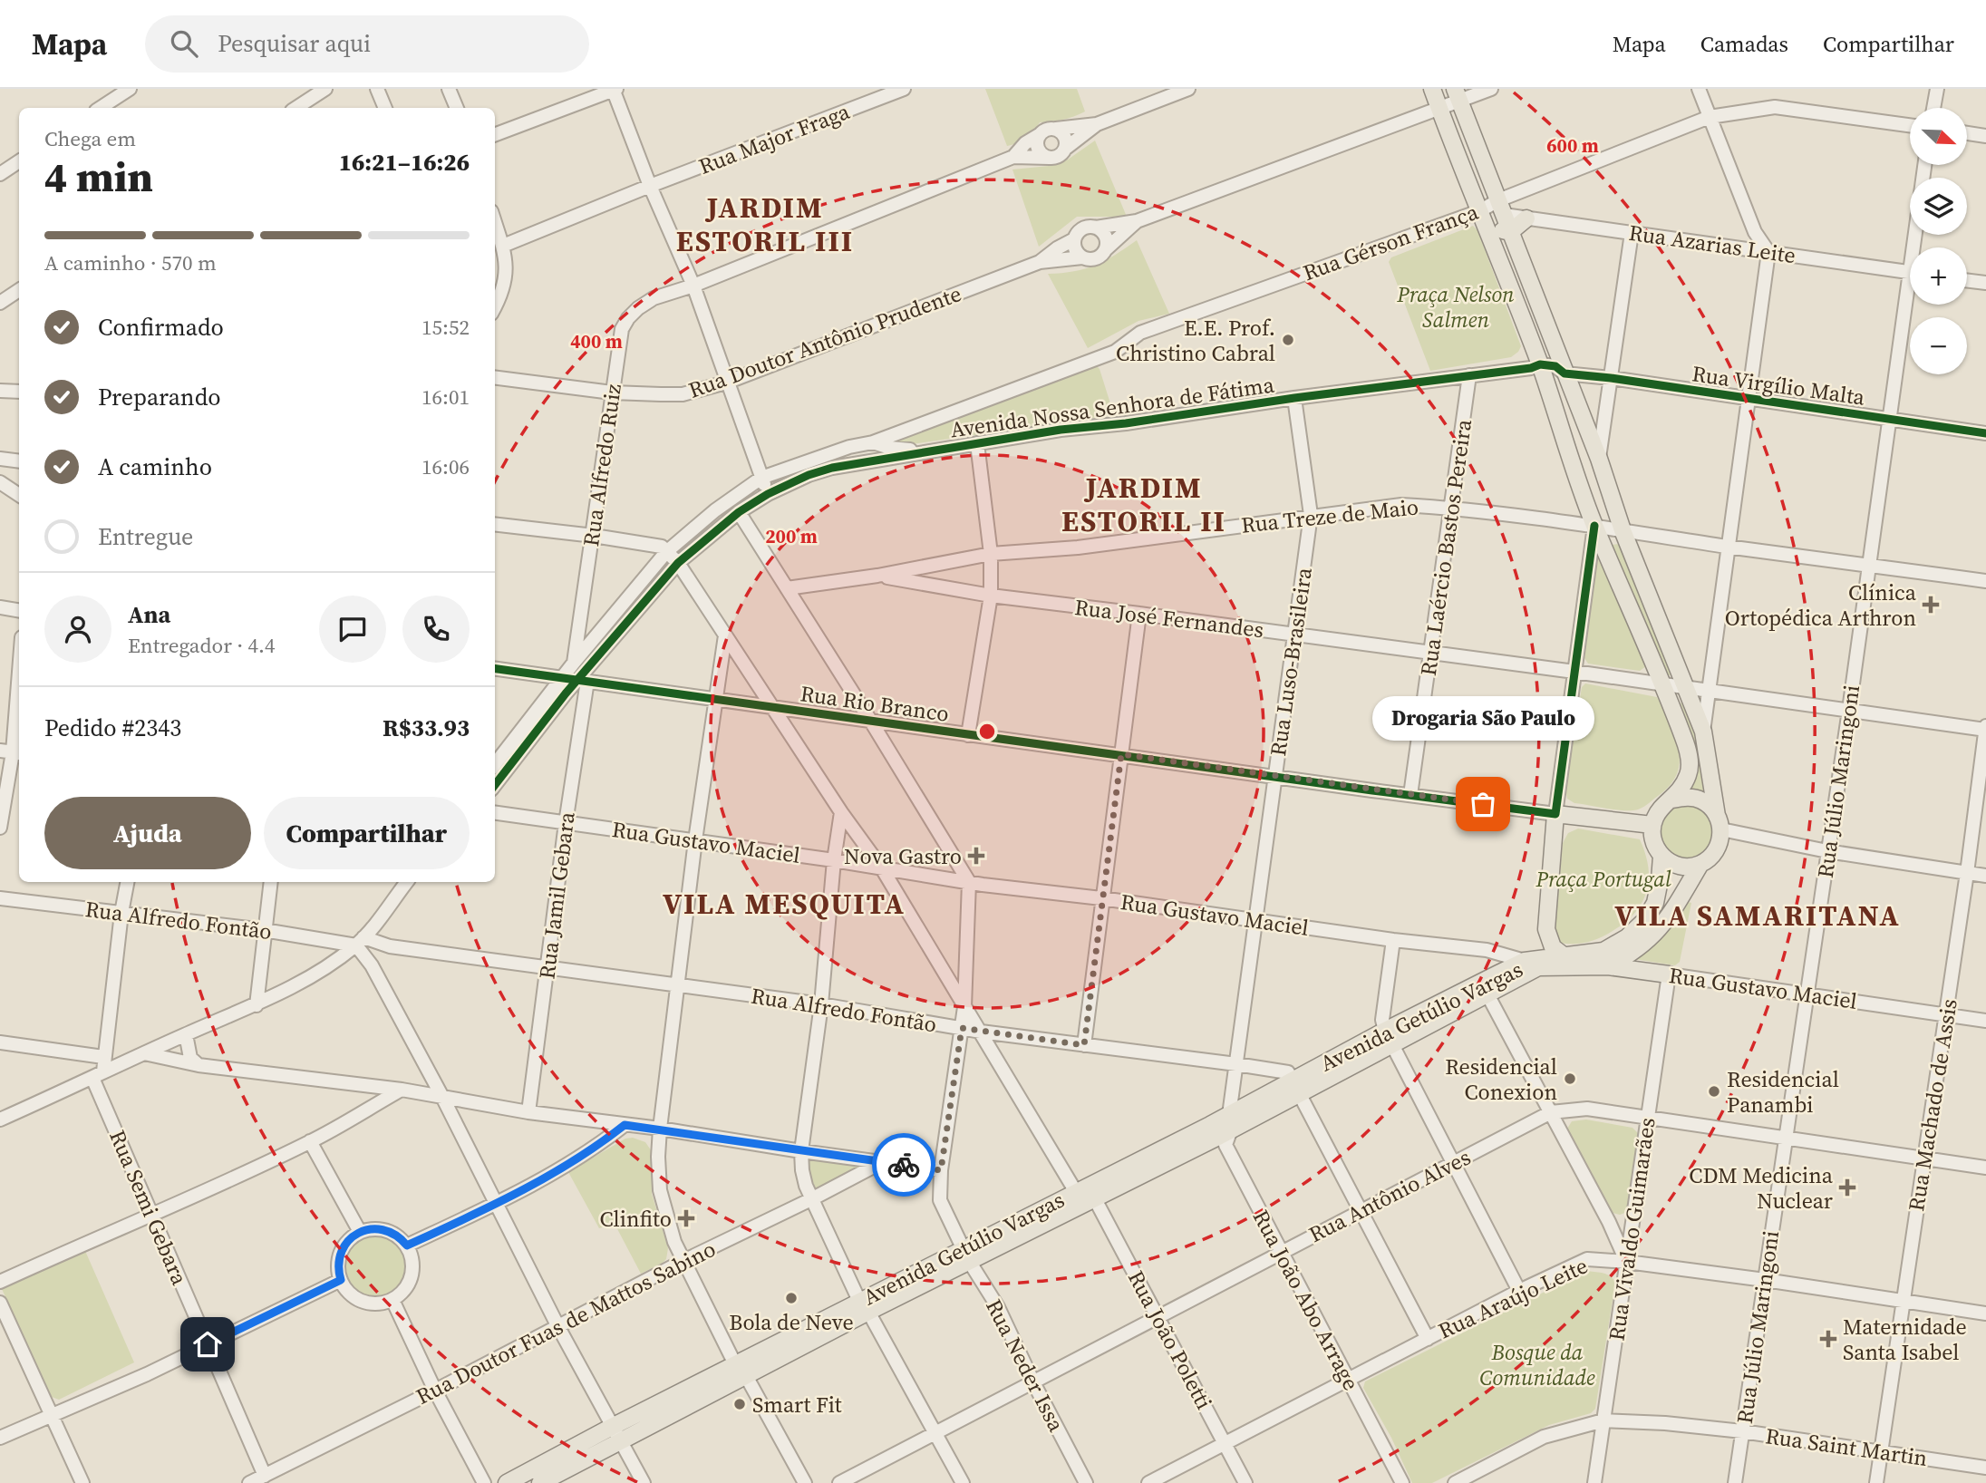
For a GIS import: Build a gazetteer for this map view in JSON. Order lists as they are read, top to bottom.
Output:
{
  "streets": {
    "main road": ["Rua Gustavo Maciel", "Avenida Getúlio Vargas"],
    "street": [
      "Rua Major Fraga",
      "Rua Gérson França",
      "Rua Azarias Leite",
      "Rua Doutor Antônio Prudente",
      "Rua Virgílio Malta",
      "Avenida Nossa Senhora de Fátima",
      "Rua Alfredo Ruiz",
      "Rua Treze de Maio",
      "Rua Laércio Bastos Pereira",
      "Rua José Fernandes",
      "Rua Luso-Brasileira",
      "Rua Rio Branco",
      "Rua Júlio Maringoni",
      "Rua Jamil Gebara",
      "Rua Alfredo Fontão",
      "Rua Machado de Assis",
      "Rua Antônio Alves",
      "Rua Semi Gebara",
      "Rua Vivaldo Guimarães",
      "Rua Araújo Leite",
      "Rua João Abo Arrage",
      "Rua Doutor Fuas de Mattos Sabino",
      "Rua João Poletti",
      "Rua Neder Issa",
      "Rua Saint Martin"
    ]
  },
  "crossings": [
    ["Rua Gérson França", "Rua Azarias Leite"],
    ["Rua Gérson França", "Avenida Nossa Senhora de Fátima"],
    ["Rua Doutor Antônio Prudente", "Rua Alfredo Ruiz"],
    ["Rua Virgílio Malta", "Avenida Nossa Senhora de Fátima"],
    ["Rua Virgílio Malta", "Rua Júlio Maringoni"],
    ["Avenida Nossa Senhora de Fátima", "Rua Laércio Bastos Pereira"],
    ["Avenida Nossa Senhora de Fátima", "Rua Luso-Brasileira"],
    ["Avenida Nossa Senhora de Fátima", "Rua Rio Branco"],
    ["Avenida Nossa Senhora de Fátima", "Rua Jamil Gebara"],
    ["Rua Treze de Maio", "Rua Laércio Bastos Pereira"],
    ["Rua Treze de Maio", "Rua José Fernandes"],
    ["Rua Treze de Maio", "Rua Luso-Brasileira"],
    ["Rua Treze de Maio", "Rua Júlio Maringoni"],
    ["Rua Laércio Bastos Pereira", "Rua José Fernandes"],
    ["Rua Laércio Bastos Pereira", "Rua Rio Branco"],
    ["Rua José Fernandes", "Rua Luso-Brasileira"],
    ["Rua Luso-Brasileira", "Rua Rio Branco"],
    ["Rua Luso-Brasileira", "Rua Gustavo Maciel"],
    ["Rua Luso-Brasileira", "Rua Alfredo Fontão"],
    ["Rua Luso-Brasileira", "Avenida Getúlio Vargas"],
    ["Rua Luso-Brasileira", "Rua João Abo Arrage"],
    ["Rua Rio Branco", "Rua Jamil Gebara"],
    ["Rua Júlio Maringoni", "Rua Gustavo Maciel"],
    ["Rua Júlio Maringoni", "Rua Antônio Alves"],
    ["Rua Júlio Maringoni", "Rua Araújo Leite"],
    ["Rua Júlio Maringoni", "Rua Saint Martin"],
    ["Rua Gustavo Maciel", "Rua Jamil Gebara"],
    ["Rua Gustavo Maciel", "Avenida Getúlio Vargas"],
    ["Rua Gustavo Maciel", "Rua Machado de Assis"],
    ["Rua Gustavo Maciel", "Rua Vivaldo Guimarães"],
    ["Rua Gustavo Maciel", "Rua Neder Issa"],
    ["Rua Jamil Gebara", "Rua Alfredo Fontão"],
    ["Rua Alfredo Fontão", "Avenida Getúlio Vargas"],
    ["Rua Alfredo Fontão", "Rua Neder Issa"],
    ["Avenida Getúlio Vargas", "Rua João Abo Arrage"],
    ["Avenida Getúlio Vargas", "Rua João Poletti"],
    ["Avenida Getúlio Vargas", "Rua Neder Issa"],
    ["Rua Machado de Assis", "Rua Antônio Alves"],
    ["Rua Machado de Assis", "Rua Araújo Leite"],
    ["Rua Machado de Assis", "Rua Saint Martin"],
    ["Rua Antônio Alves", "Rua Vivaldo Guimarães"],
    ["Rua Antônio Alves", "Rua João Abo Arrage"],
    ["Rua Antônio Alves", "Rua João Poletti"],
    ["Rua Antônio Alves", "Rua Neder Issa"],
    ["Rua Semi Gebara", "Rua Doutor Fuas de Mattos Sabino"],
    ["Rua Vivaldo Guimarães", "Rua Araújo Leite"],
    ["Rua Vivaldo Guimarães", "Rua Saint Martin"],
    ["Rua Araújo Leite", "Rua João Abo Arrage"],
    ["Rua Araújo Leite", "Rua João Poletti"]
  ],
  "districts": [
    "JARDIM ESTORIL III",
    "JARDIM ESTORIL II",
    "VILA MESQUITA",
    "VILA SAMARITANA"
  ],
  "parks": ["Praça Nelson Salmen", "Praça Portugal", "Bosque da Comunidade"],
  "places": {
    "other": [
      "E.E. Prof. Christino Cabral",
      "Drogaria São Paulo",
      "Residencial Conexion",
      "Residencial Panambi",
      "Bola de Neve",
      "Smart Fit"
    ],
    "health": [
      "Clínica Ortopédica Arthron",
      "Nova Gastro",
      "CDM Medicina Nuclear",
      "Clinfito",
      "Maternidade Santa Isabel"
    ]
  },
  "north": "bottom right",
  "page": {
    "header": "Mapa",
    "search": "Pesquisar aqui",
    "nav": ["Mapa", "Camadas", "Compartilhar"],
    "map_buttons": ["+", "−"],
    "heading": ["4 min", "Chega em", "16:21–16:26"],
    "panel": [
      "Ana",
      "Entregador · 4.4",
      "Pedido #2343",
      "R$33.93"
    ],
    "bar": "A caminho · 570 m",
    "list": [
      ["Confirmado", "15:52"],
      ["Preparando", "16:01"],
      ["A caminho", "16:06"],
      "Entregue"
    ],
    "bubble": "Drogaria São Paulo",
    "buttons": ["Ajuda", "Compartilhar"]
  },
  "rings": ["600 m", "400 m", "200 m"]
}
